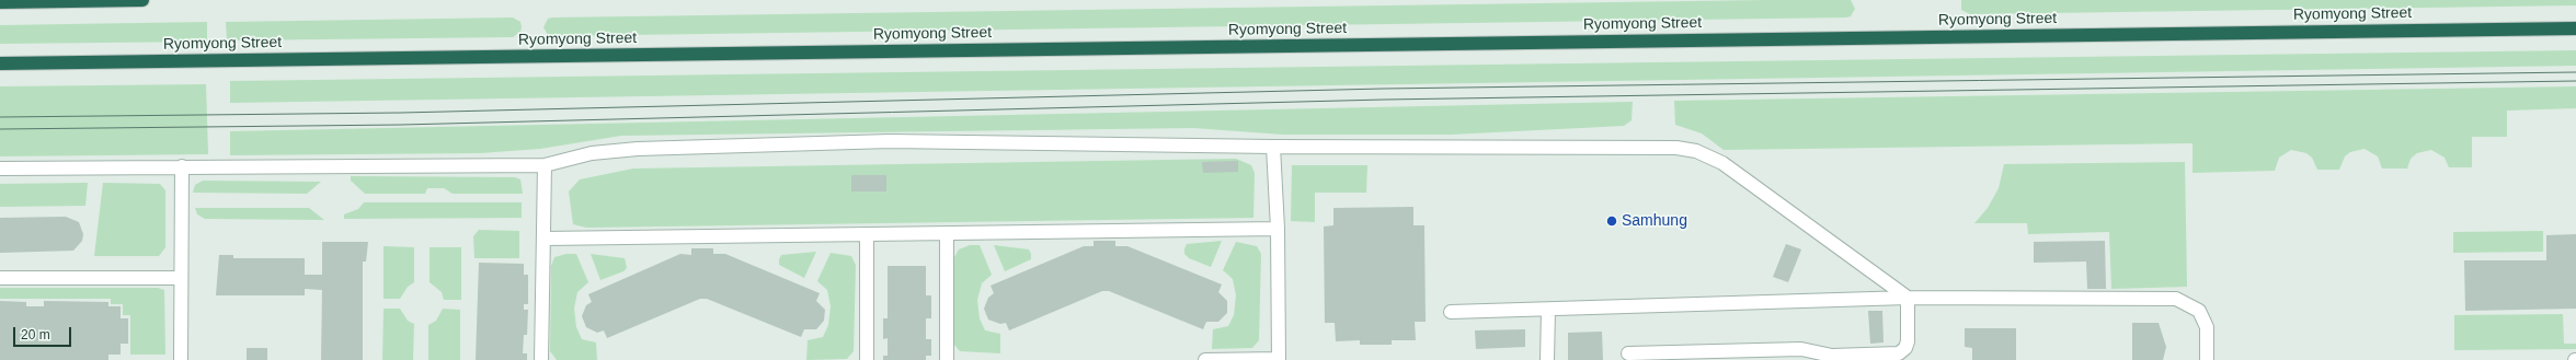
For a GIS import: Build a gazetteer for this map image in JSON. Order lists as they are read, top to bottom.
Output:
{
  "streets": {
    "highway": ["Ryomyong Street"]
  },
  "places": ["Samhung"],
  "scale_bar": "20 m"
}
